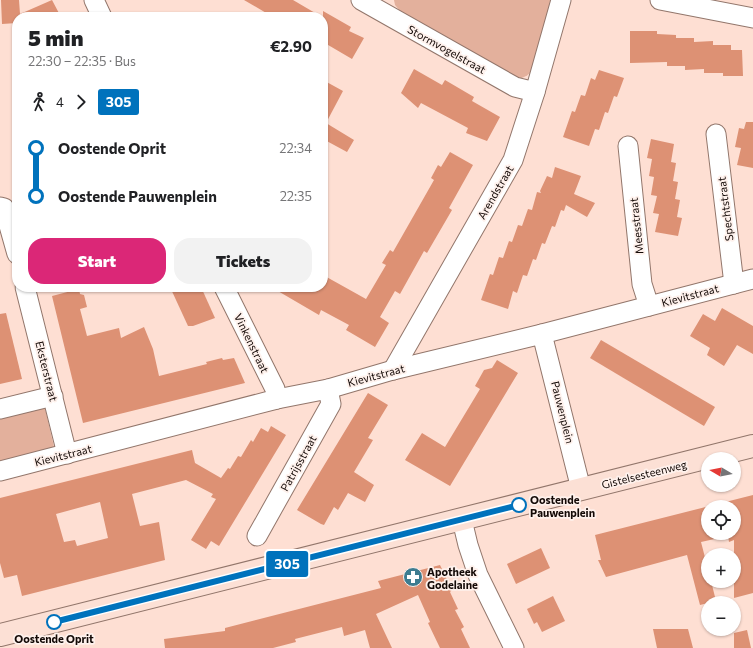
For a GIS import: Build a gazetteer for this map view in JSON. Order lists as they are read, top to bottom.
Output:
{
  "streets": {
    "main road": ["Gistelsesteenweg"],
    "street": [
      "Stormvogelstraat",
      "Arendstraat",
      "Spechtstraat",
      "Meesstraat",
      "Kievitstraat",
      "Vinkenstraat",
      "Eksterstraat",
      "Pauwenplein",
      "Patrijsstraat"
    ]
  },
  "crossings": [
    ["Stormvogelstraat", "Arendstraat"],
    ["Arendstraat", "Kievitstraat"],
    ["Spechtstraat", "Kievitstraat"],
    ["Meesstraat", "Kievitstraat"],
    ["Kievitstraat", "Vinkenstraat"],
    ["Kievitstraat", "Eksterstraat"],
    ["Kievitstraat", "Pauwenplein"],
    ["Kievitstraat", "Patrijsstraat"],
    ["Pauwenplein", "Gistelsesteenweg"]
  ],
  "places": {
    "other": ["Oostende Pauwenplein", "Oostende Oprit"],
    "pharmacy": ["Apotheek Godelaine"]
  },
  "lines": ["bus line 305"],
  "north": "left",
  "page": {
    "on_map": "305",
    "heading": ["5 min", "22:30 – 22:35 · Bus", "€2.90"],
    "legs": ["4", "305"],
    "list": [
      {
        "name": "Oostende Oprit",
        "value": "22:34"
      },
      {
        "name": "Oostende Pauwenplein",
        "value": "22:35"
      }
    ],
    "buttons": ["Start", "Tickets"],
    "map_buttons": ["+", "−"]
  }
}
